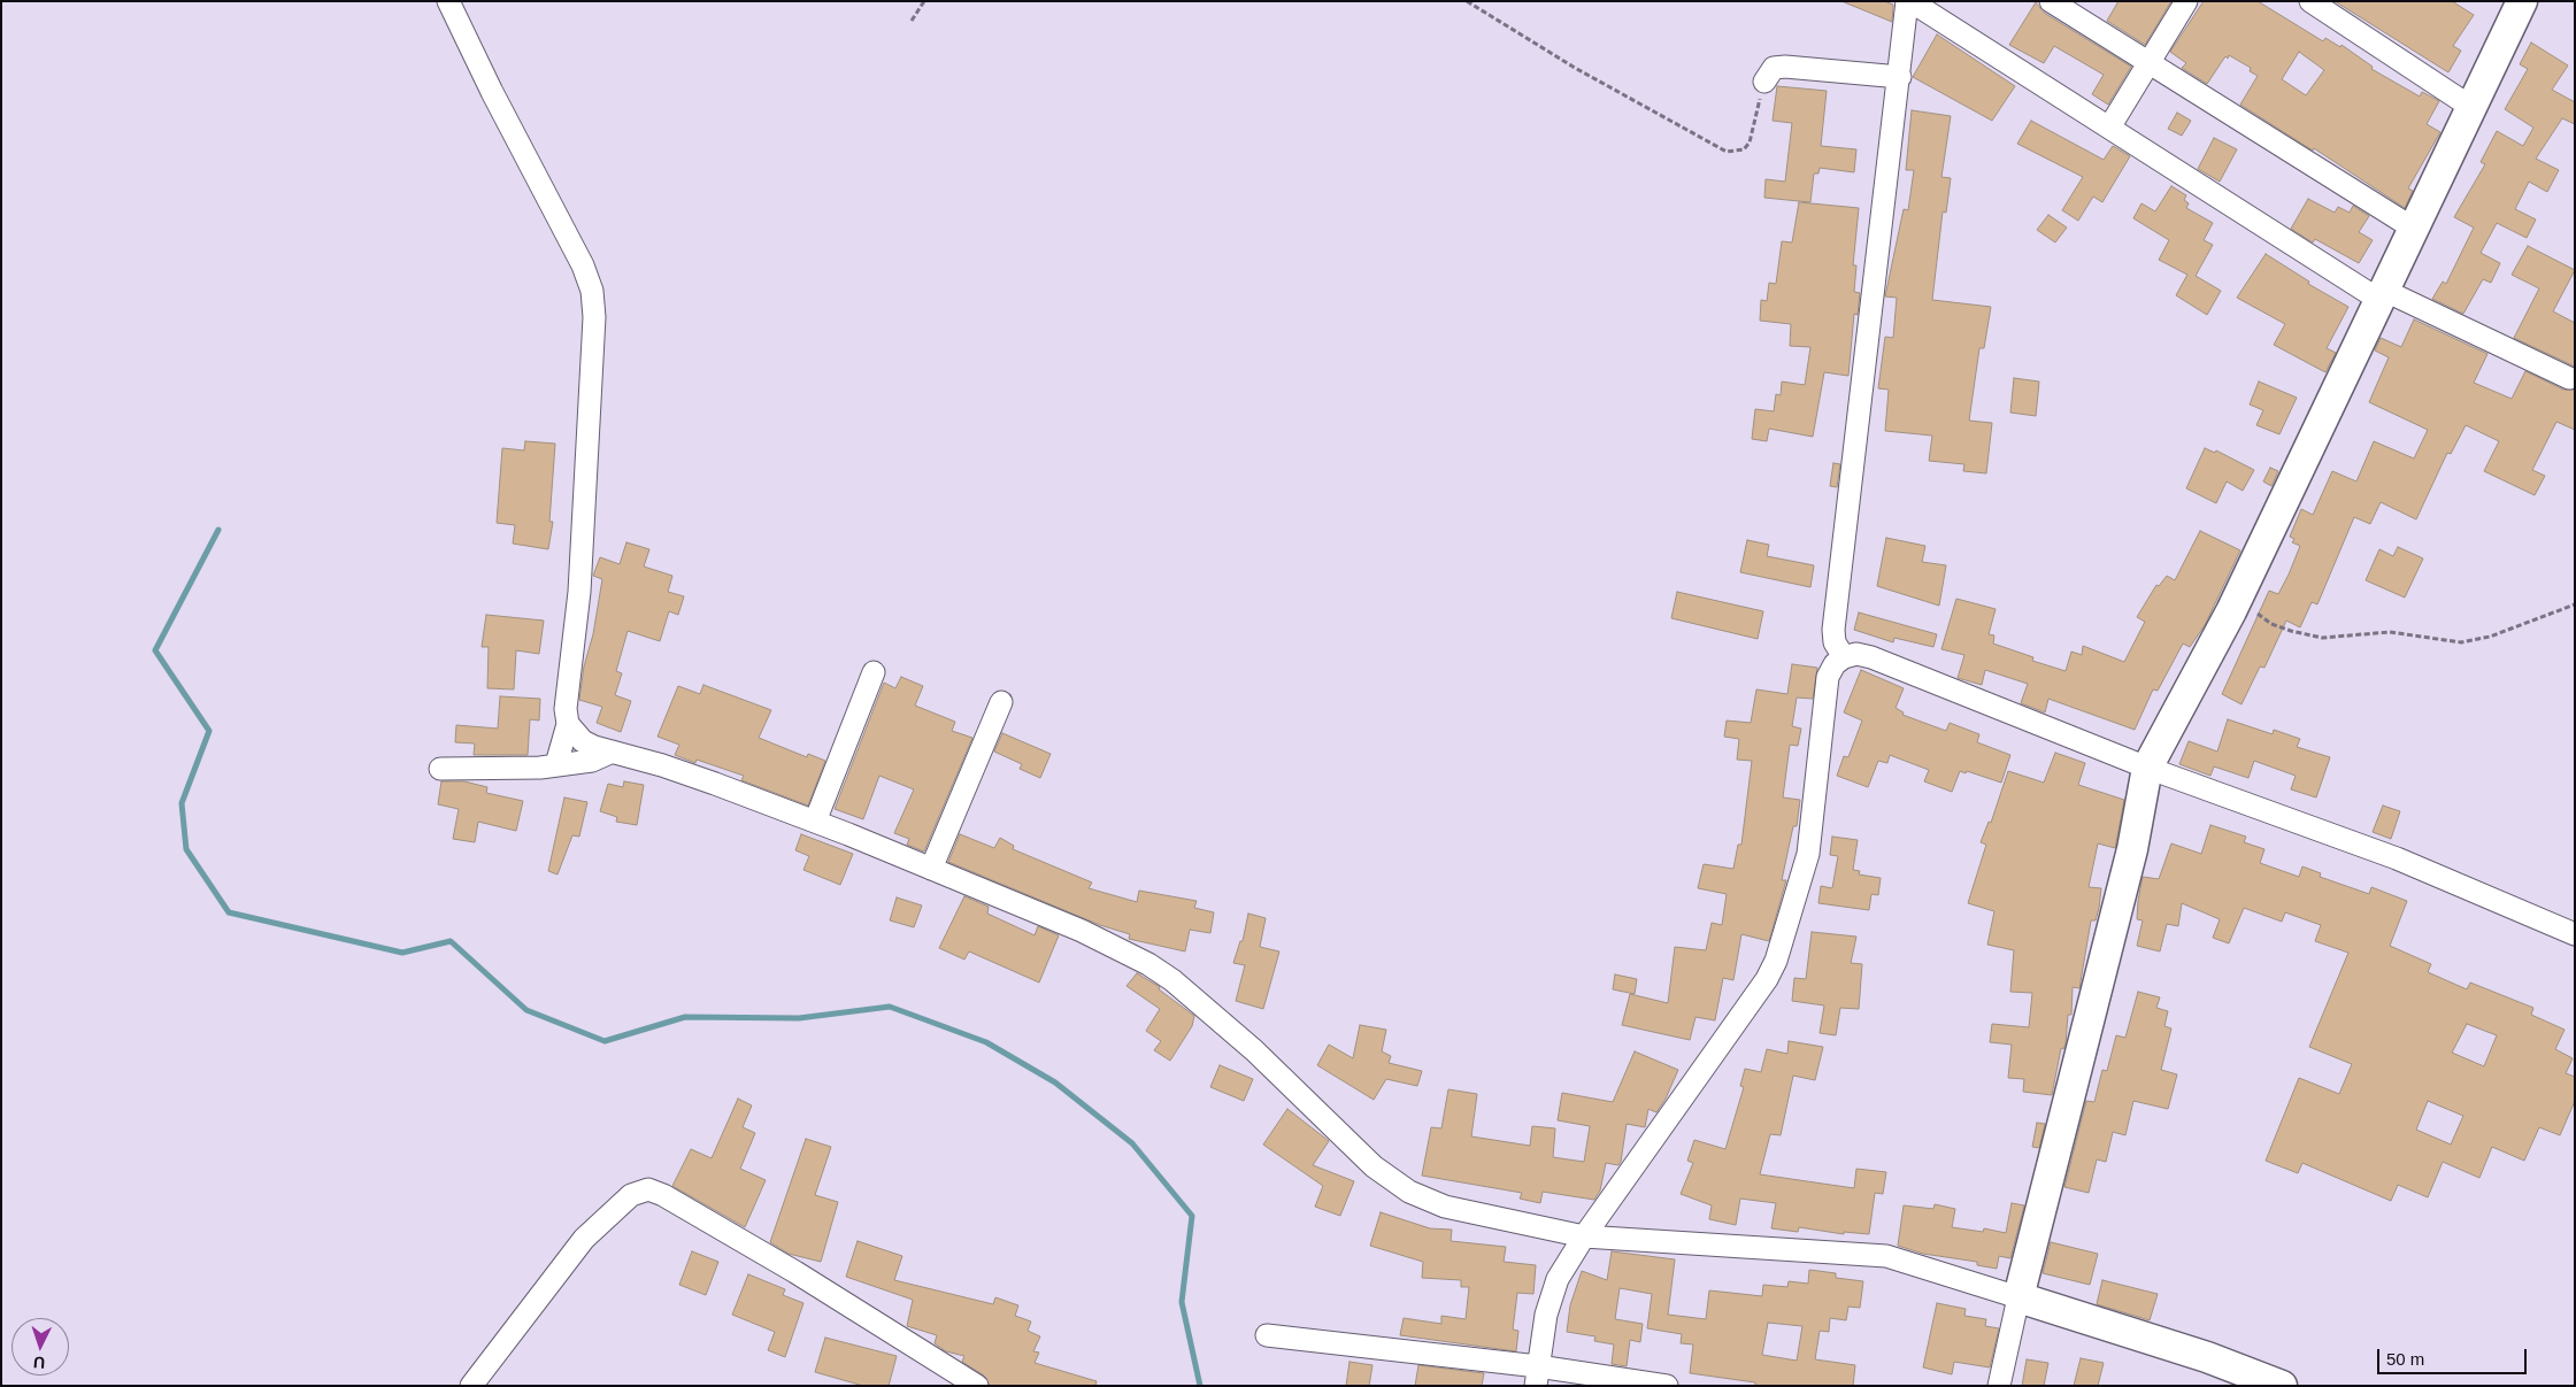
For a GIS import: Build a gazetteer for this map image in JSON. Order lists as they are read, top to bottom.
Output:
{
  "scale_bar": "50 m",
  "north": "bottom"
}
